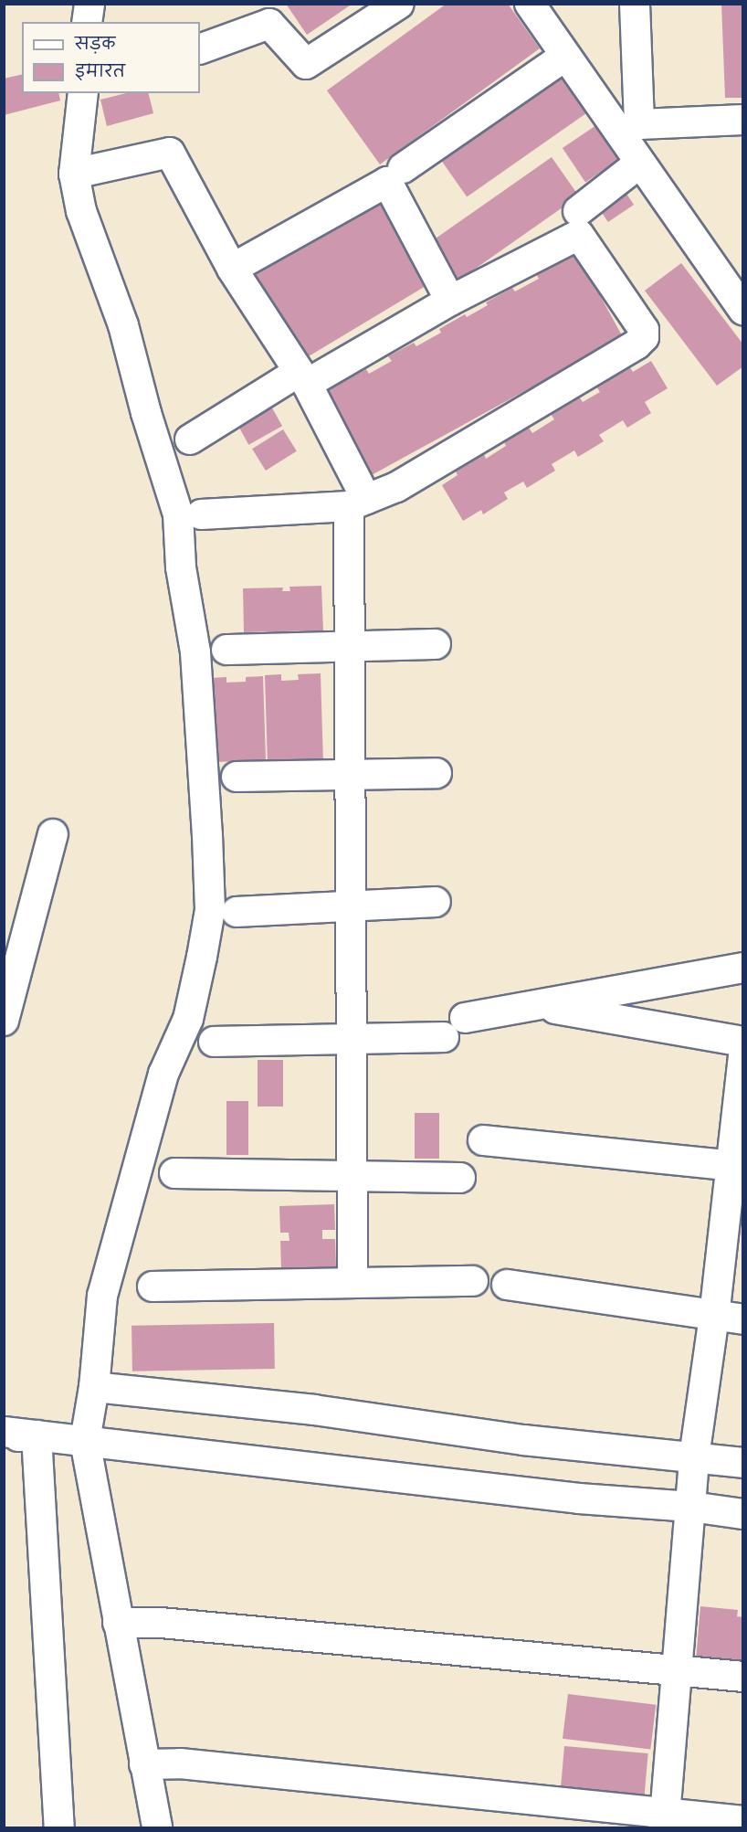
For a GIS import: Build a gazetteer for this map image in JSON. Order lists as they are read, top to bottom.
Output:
{
  "legend": ["सड़क", "इमारत"]
}
